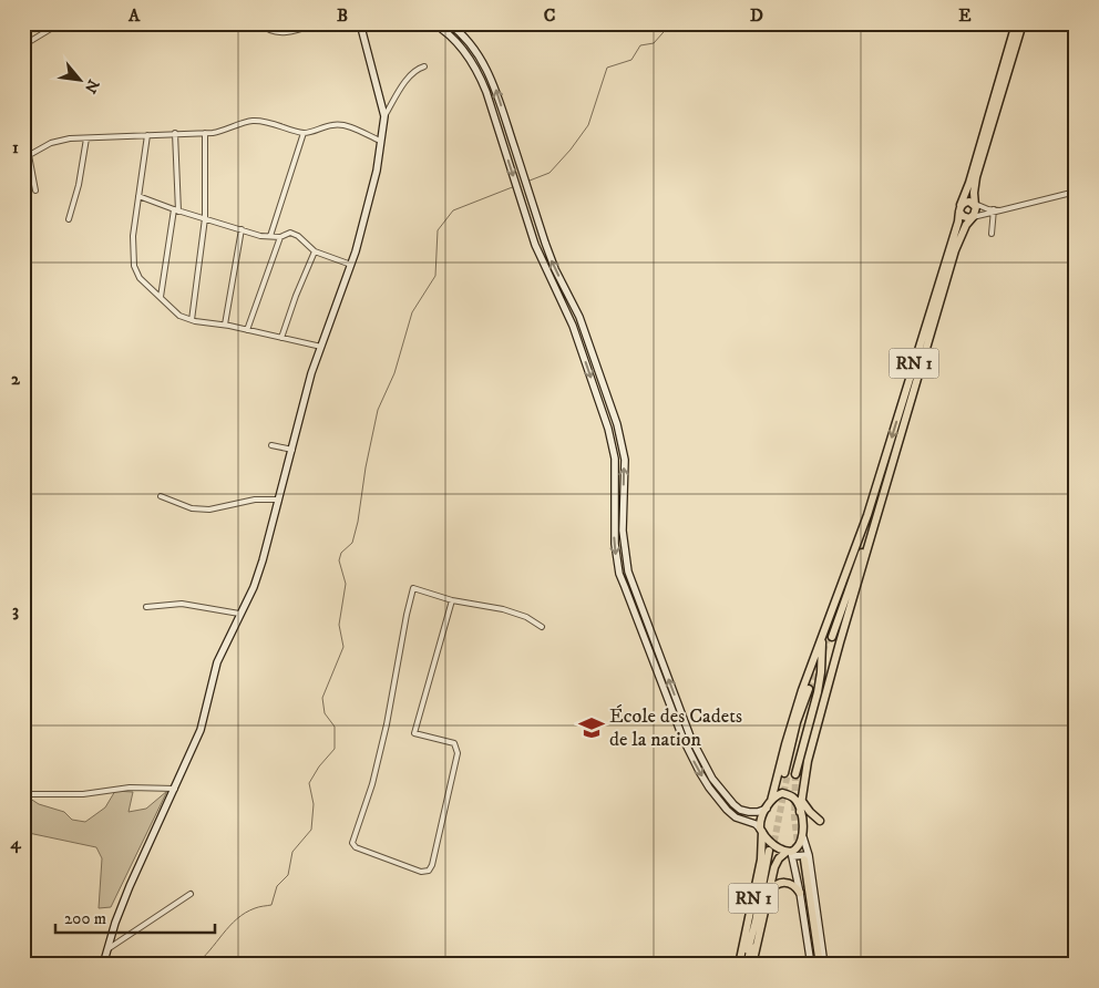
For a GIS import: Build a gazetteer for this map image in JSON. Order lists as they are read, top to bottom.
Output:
{
  "streets": {
    "main road": ["RN 1"]
  },
  "places": {
    "school or university": ["École des Cadets de la nation"]
  },
  "scale_bar": "200 m",
  "north": "bottom right",
  "grid": {
    "columns": [
      "A",
      "B",
      "C",
      "D",
      "E"
    ],
    "rows": [
      "1",
      "2",
      "3",
      "4"
    ]
  }
}
